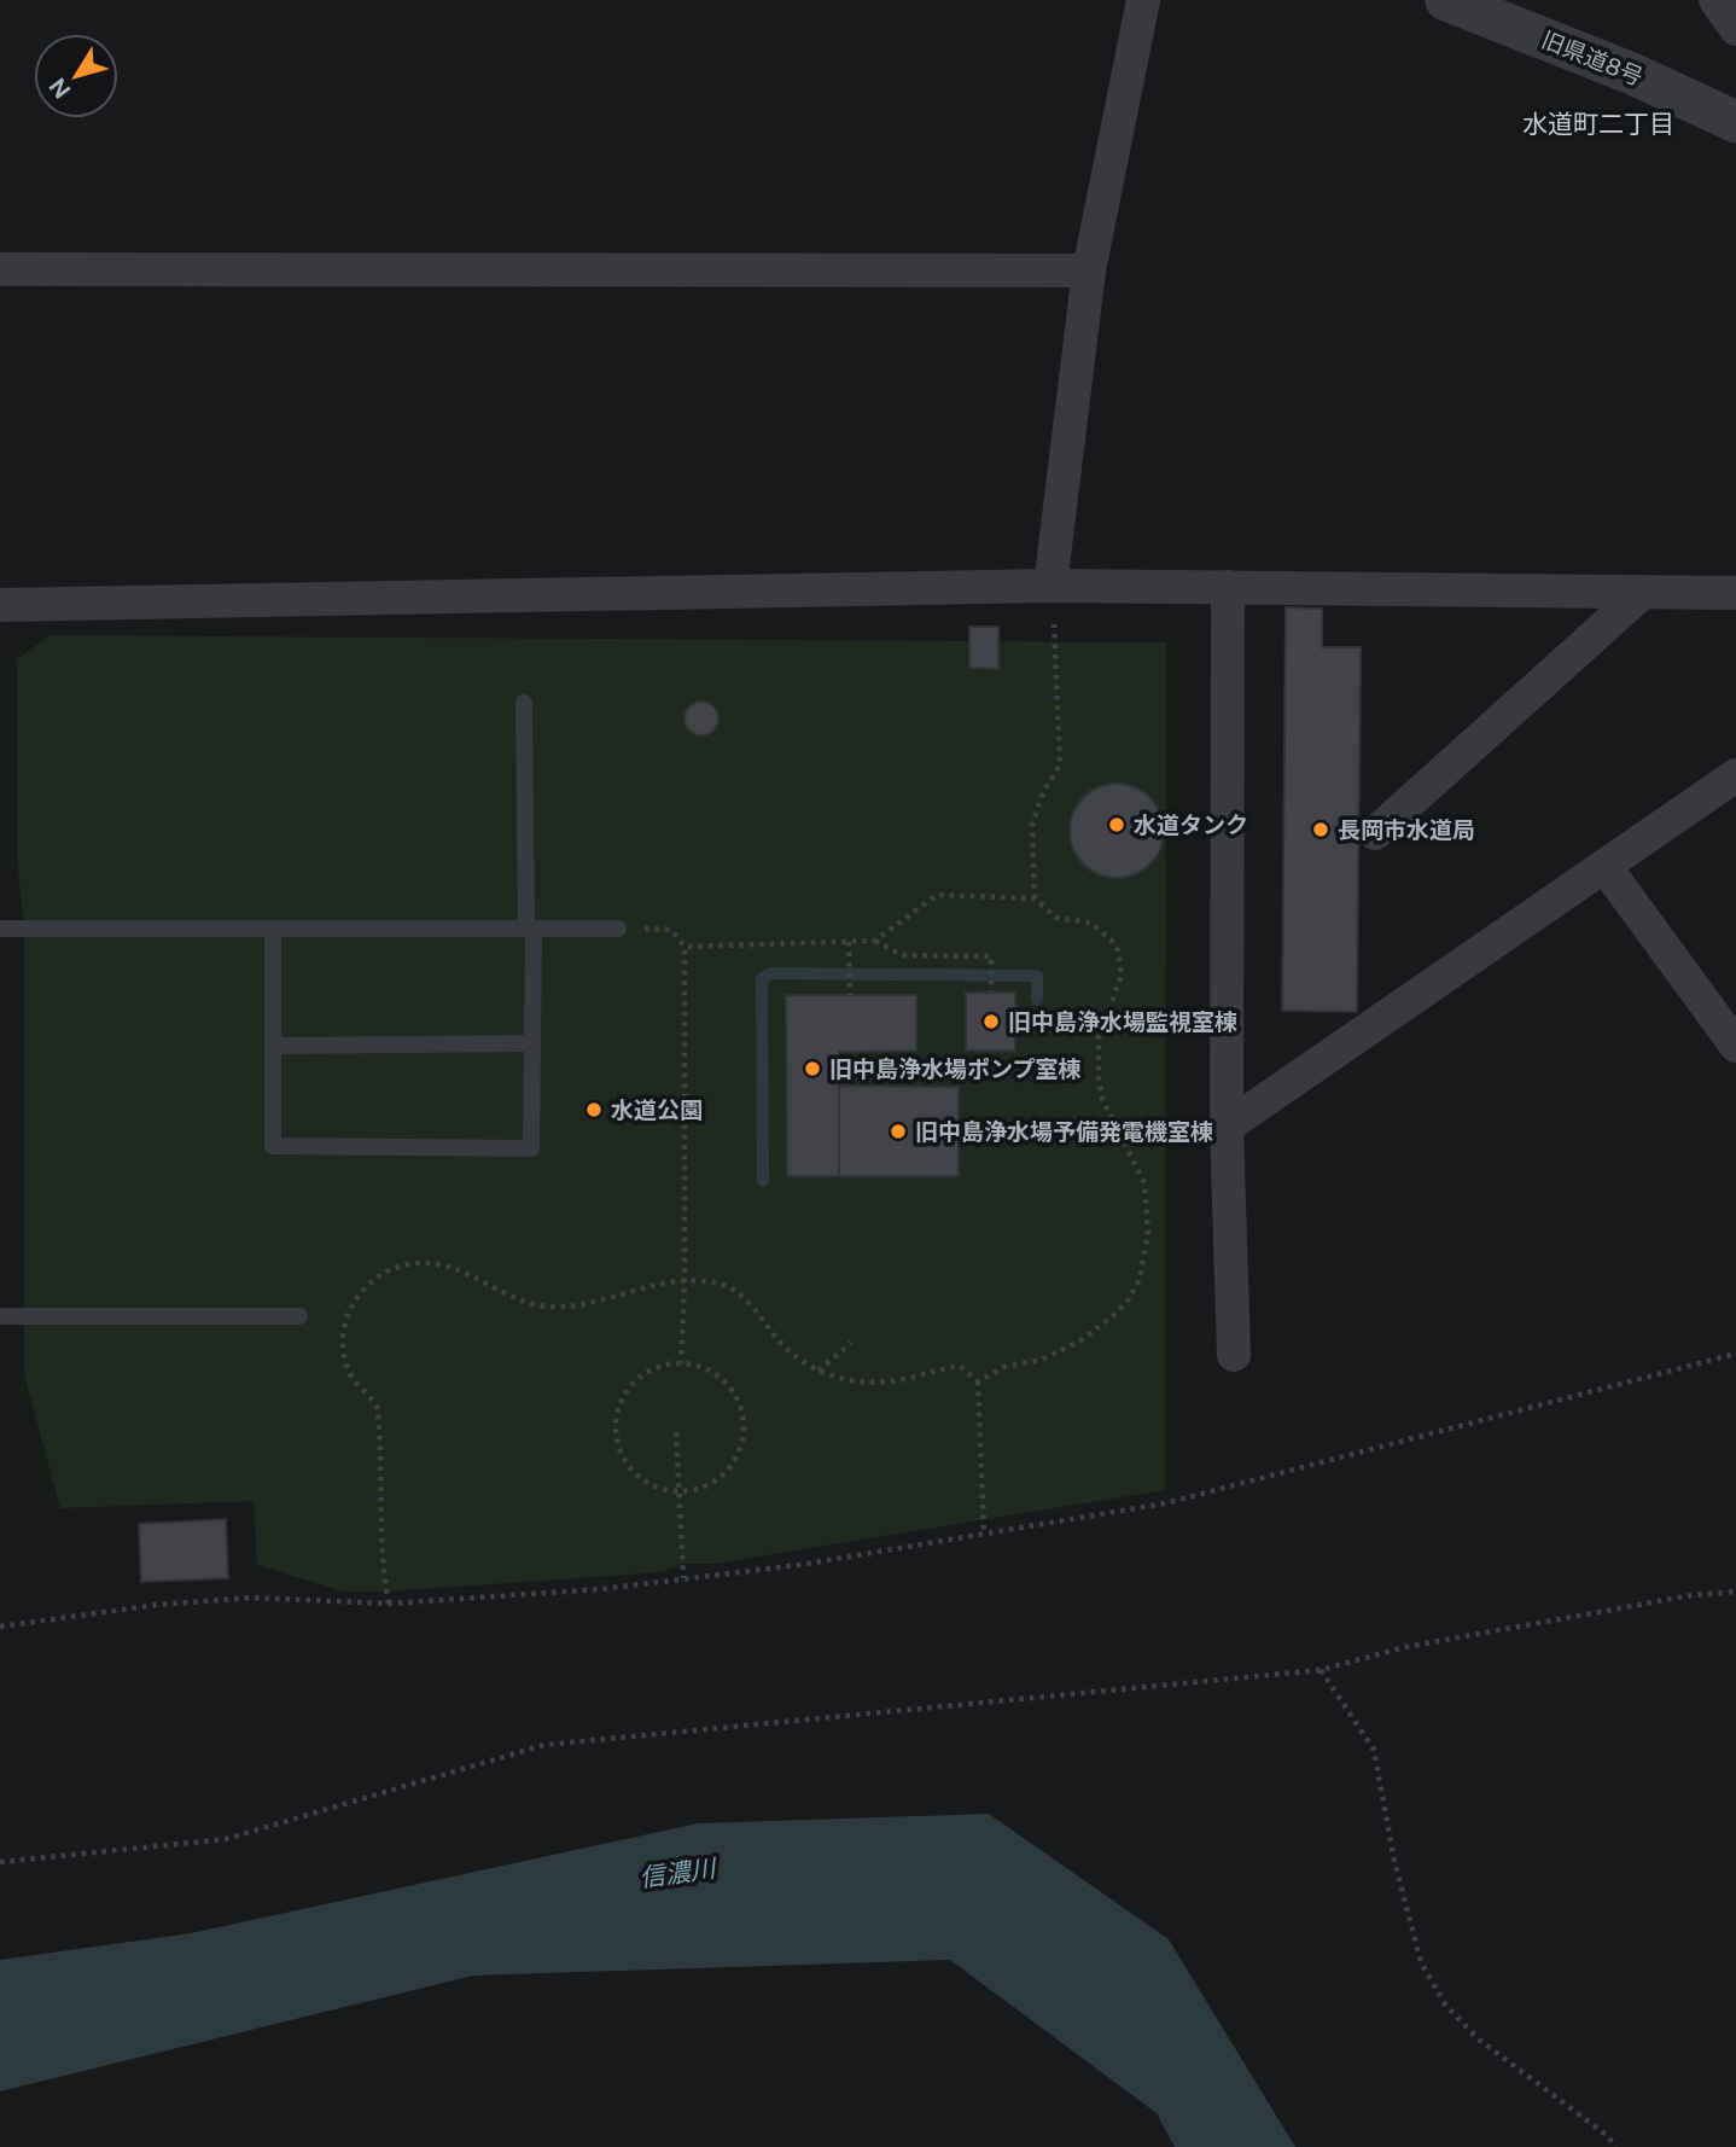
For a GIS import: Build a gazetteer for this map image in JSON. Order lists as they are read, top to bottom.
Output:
{
  "streets": {
    "street": ["旧県道8号"]
  },
  "districts": ["水道町二丁目"],
  "water": ["信濃川"],
  "places": [
    "水道タンク",
    "長岡市水道局",
    "旧中島浄水場監視室棟",
    "旧中島浄水場ポンプ室棟",
    "水道公園",
    "旧中島浄水場予備発電機室棟"
  ],
  "north": "bottom left"
}
